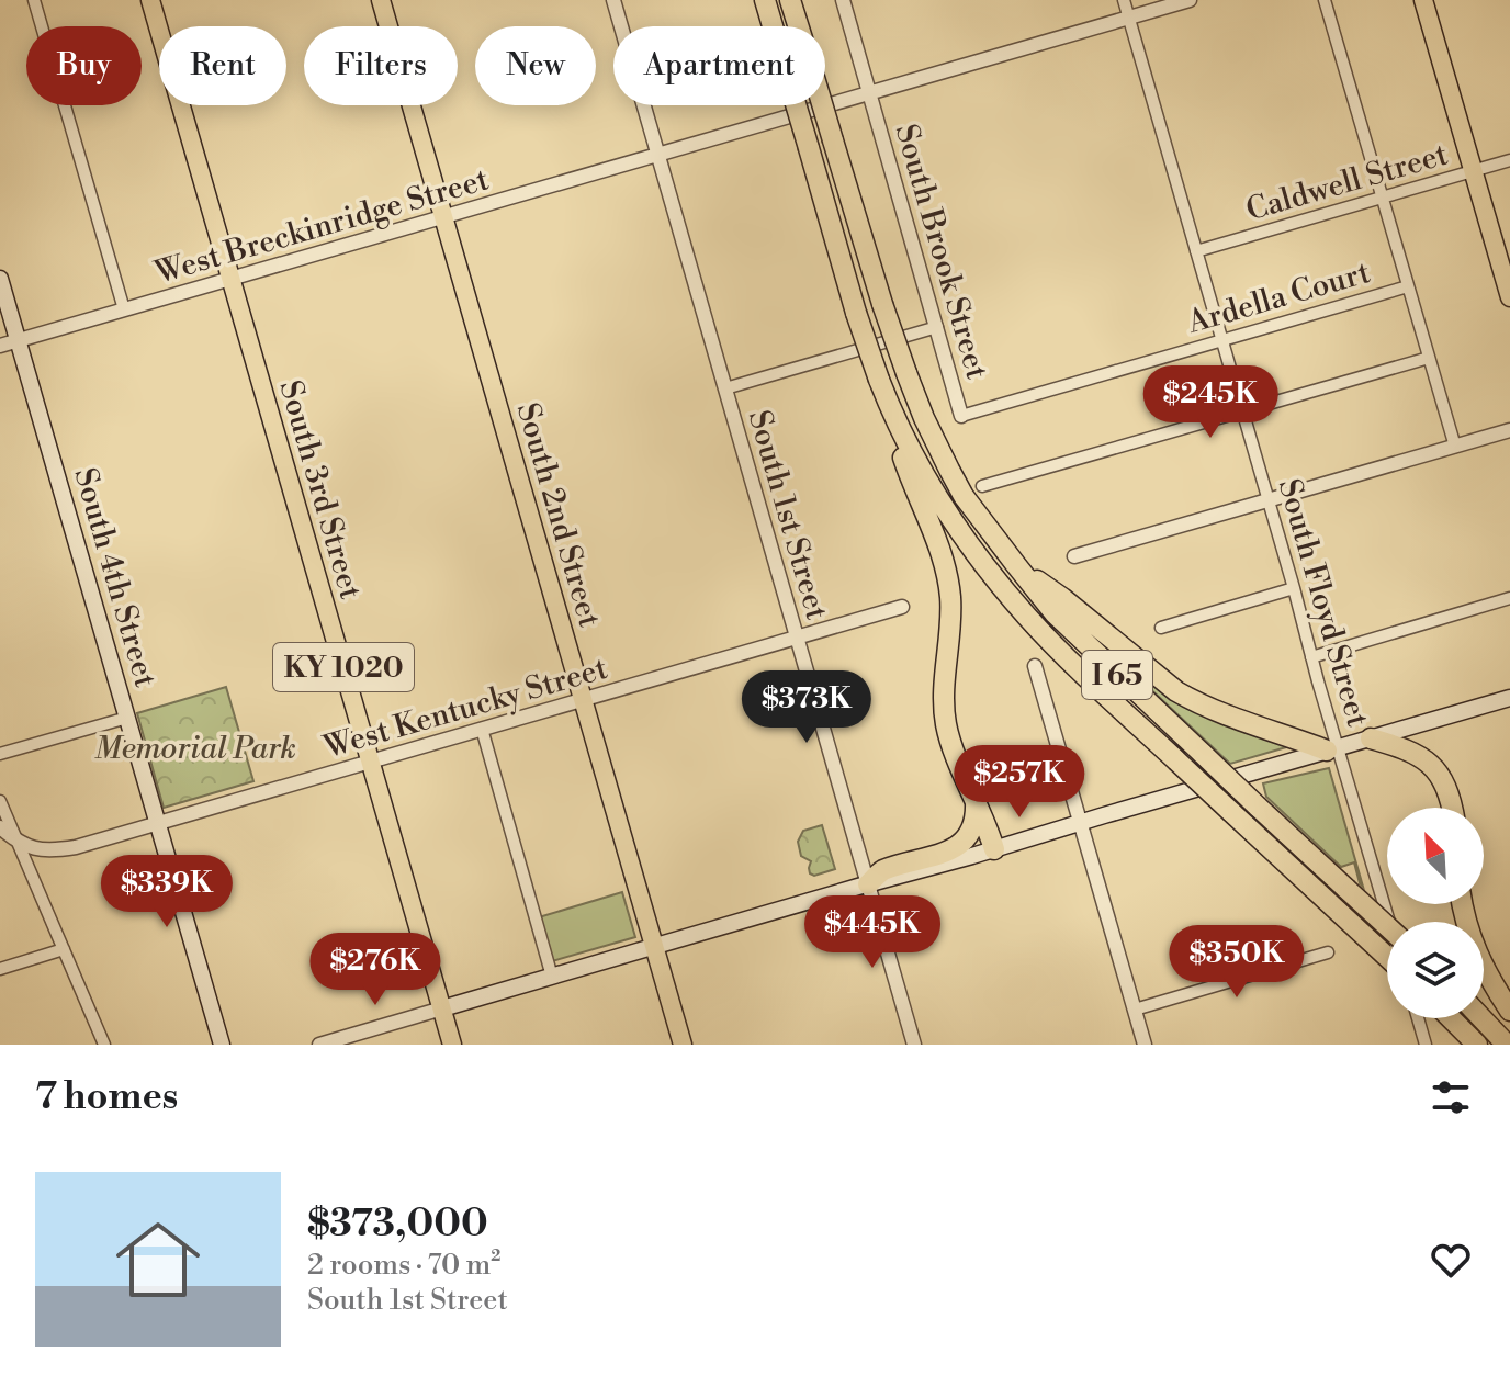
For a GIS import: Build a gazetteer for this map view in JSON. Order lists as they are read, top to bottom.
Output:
{
  "streets": {
    "highway": ["I 65"],
    "main road": [
      "South 3rd Street",
      "South 2nd Street",
      "South 4th Street",
      "KY 1020"
    ],
    "street": [
      "Caldwell Street",
      "West Breckinridge Street",
      "South Brook Street",
      "Ardella Court",
      "South 1st Street",
      "South Floyd Street",
      "West Kentucky Street"
    ]
  },
  "crossings": [
    ["Caldwell Street", "South Floyd Street"],
    ["West Breckinridge Street", "South Brook Street"],
    ["West Breckinridge Street", "South 3rd Street"],
    ["West Breckinridge Street", "South 2nd Street"],
    ["West Breckinridge Street", "South 1st Street"],
    ["West Breckinridge Street", "South 4th Street"],
    ["West Breckinridge Street", "South Floyd Street"],
    ["South Brook Street", "Ardella Court"],
    ["Ardella Court", "South Floyd Street"],
    ["South 3rd Street", "West Kentucky Street"],
    ["South 2nd Street", "West Kentucky Street"],
    ["South 1st Street", "West Kentucky Street"],
    ["South 4th Street", "West Kentucky Street"]
  ],
  "parks": ["Memorial Park"],
  "north": "top left",
  "page": {
    "chip": [
      "Buy",
      "Rent",
      "Filters",
      "New",
      "Apartment"
    ],
    "price": [
      "$245K",
      "$373K",
      "$257K",
      "$339K",
      "$445K",
      "$350K",
      "$276K"
    ],
    "heading": "7 homes",
    "list": [
      {
        "name": "$373,000",
        "note": "2 rooms · 70 m² · South 1st Street"
      }
    ]
  }
}
